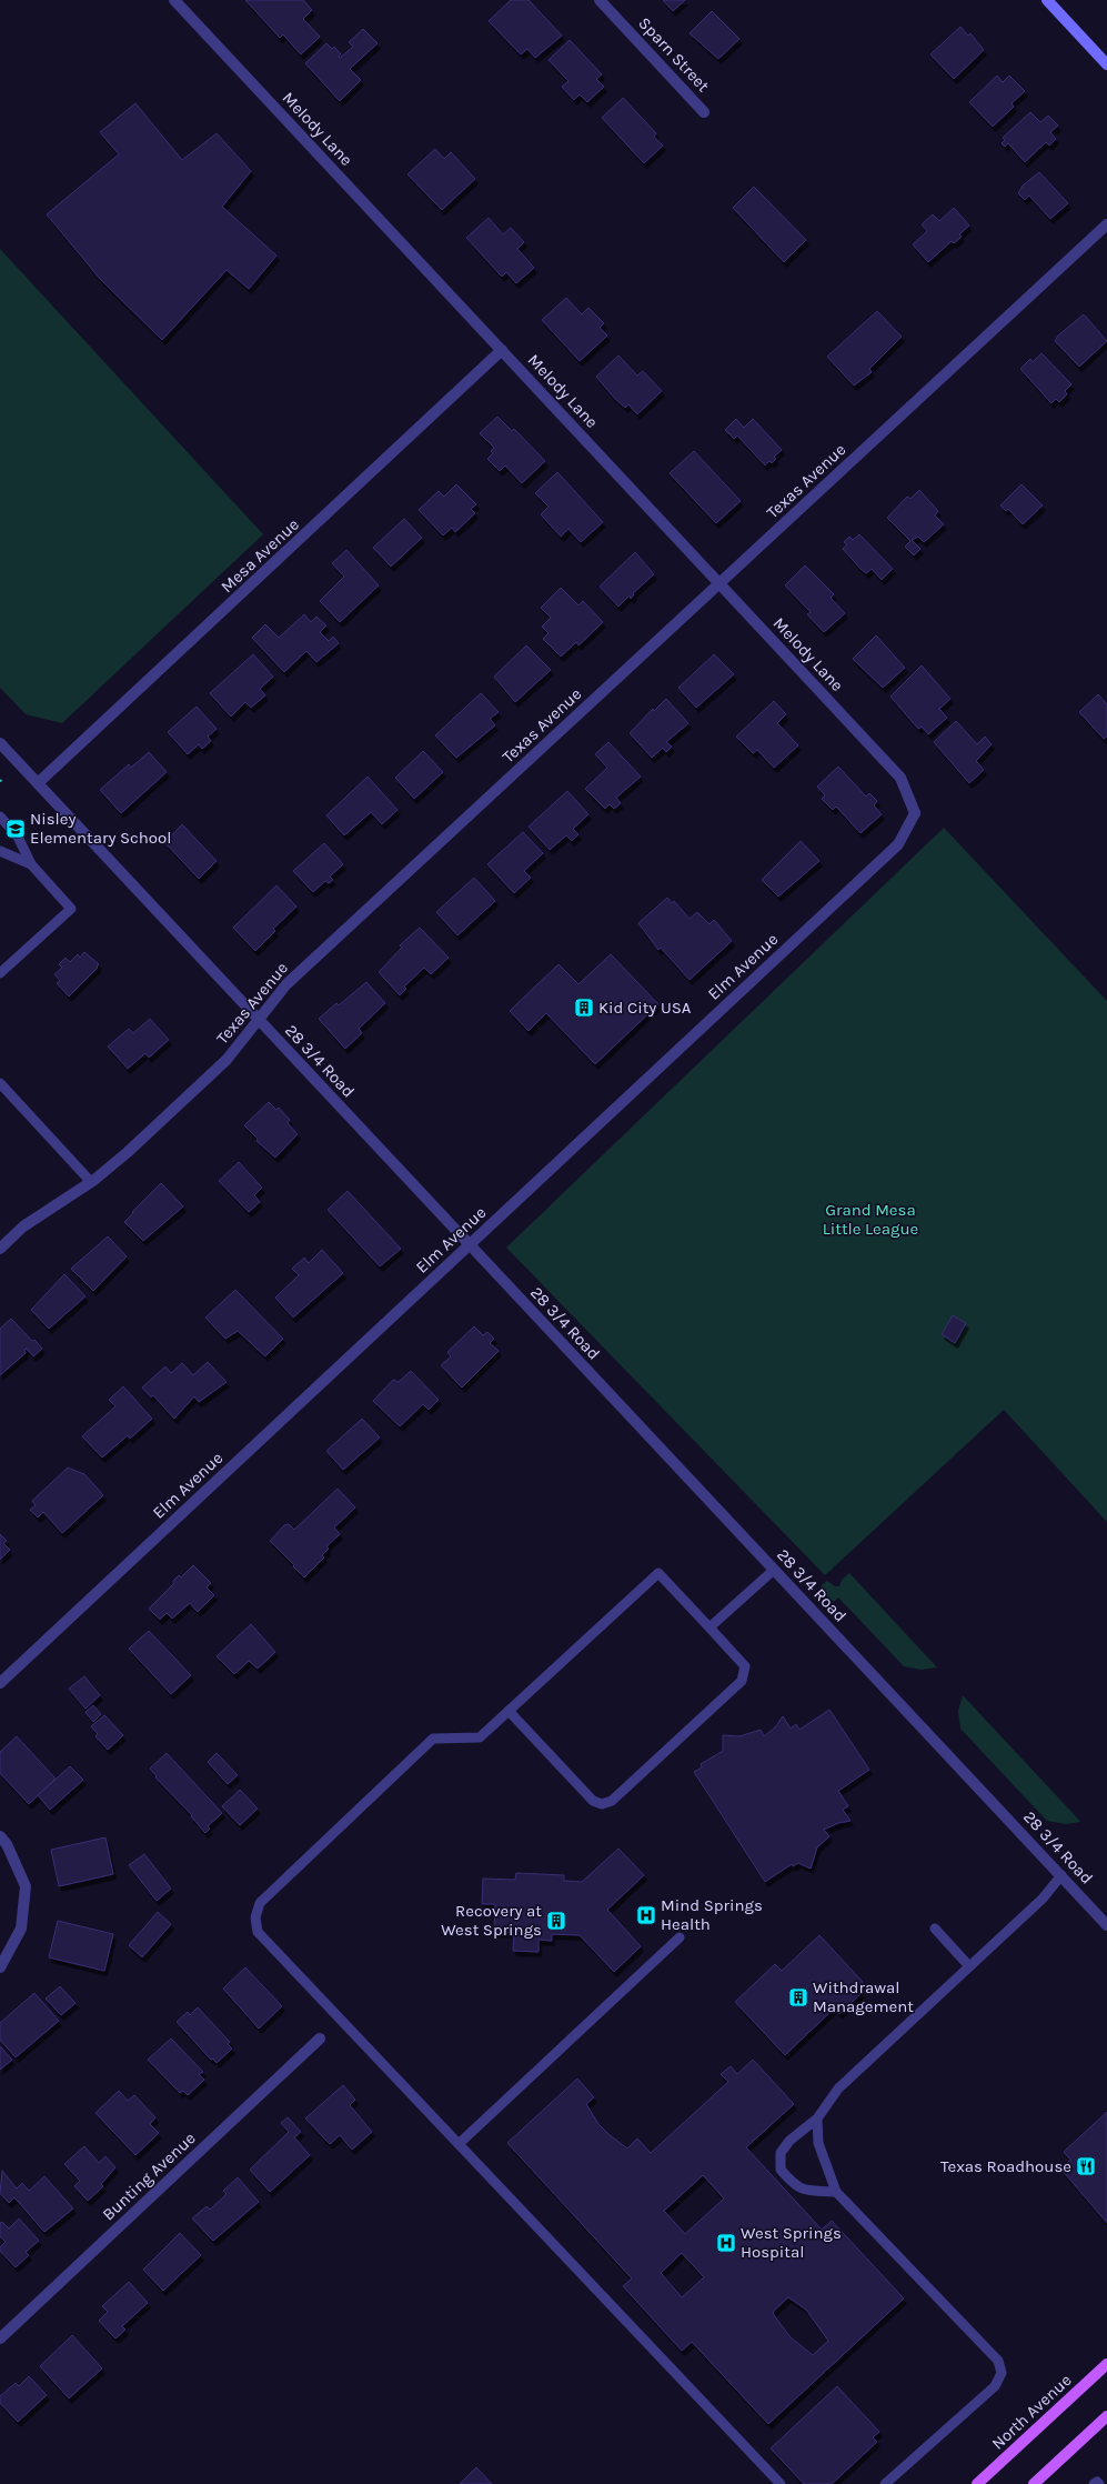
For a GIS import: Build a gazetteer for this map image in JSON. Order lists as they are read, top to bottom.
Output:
{
  "streets": {
    "main road": ["North Avenue"],
    "street": [
      "Sparn Street",
      "Melody Lane",
      "Texas Avenue",
      "Mesa Avenue",
      "Elm Avenue",
      "28 3/4 Road",
      "Bunting Avenue"
    ]
  },
  "crossings": [
    ["Melody Lane", "Texas Avenue"],
    ["Melody Lane", "Mesa Avenue"],
    ["Melody Lane", "Elm Avenue"],
    ["Texas Avenue", "28 3/4 Road"],
    ["Mesa Avenue", "28 3/4 Road"],
    ["Elm Avenue", "28 3/4 Road"]
  ],
  "parks": ["Grand Mesa Little League"],
  "places": {
    "school or university": ["Nisley Elementary School"],
    "building": ["Kid City USA", "Recovery at West Springs", "Withdrawal Management"],
    "hospital": ["Mind Springs Health", "West Springs Hospital"],
    "restaurant": ["Texas Roadhouse"]
  }
}
